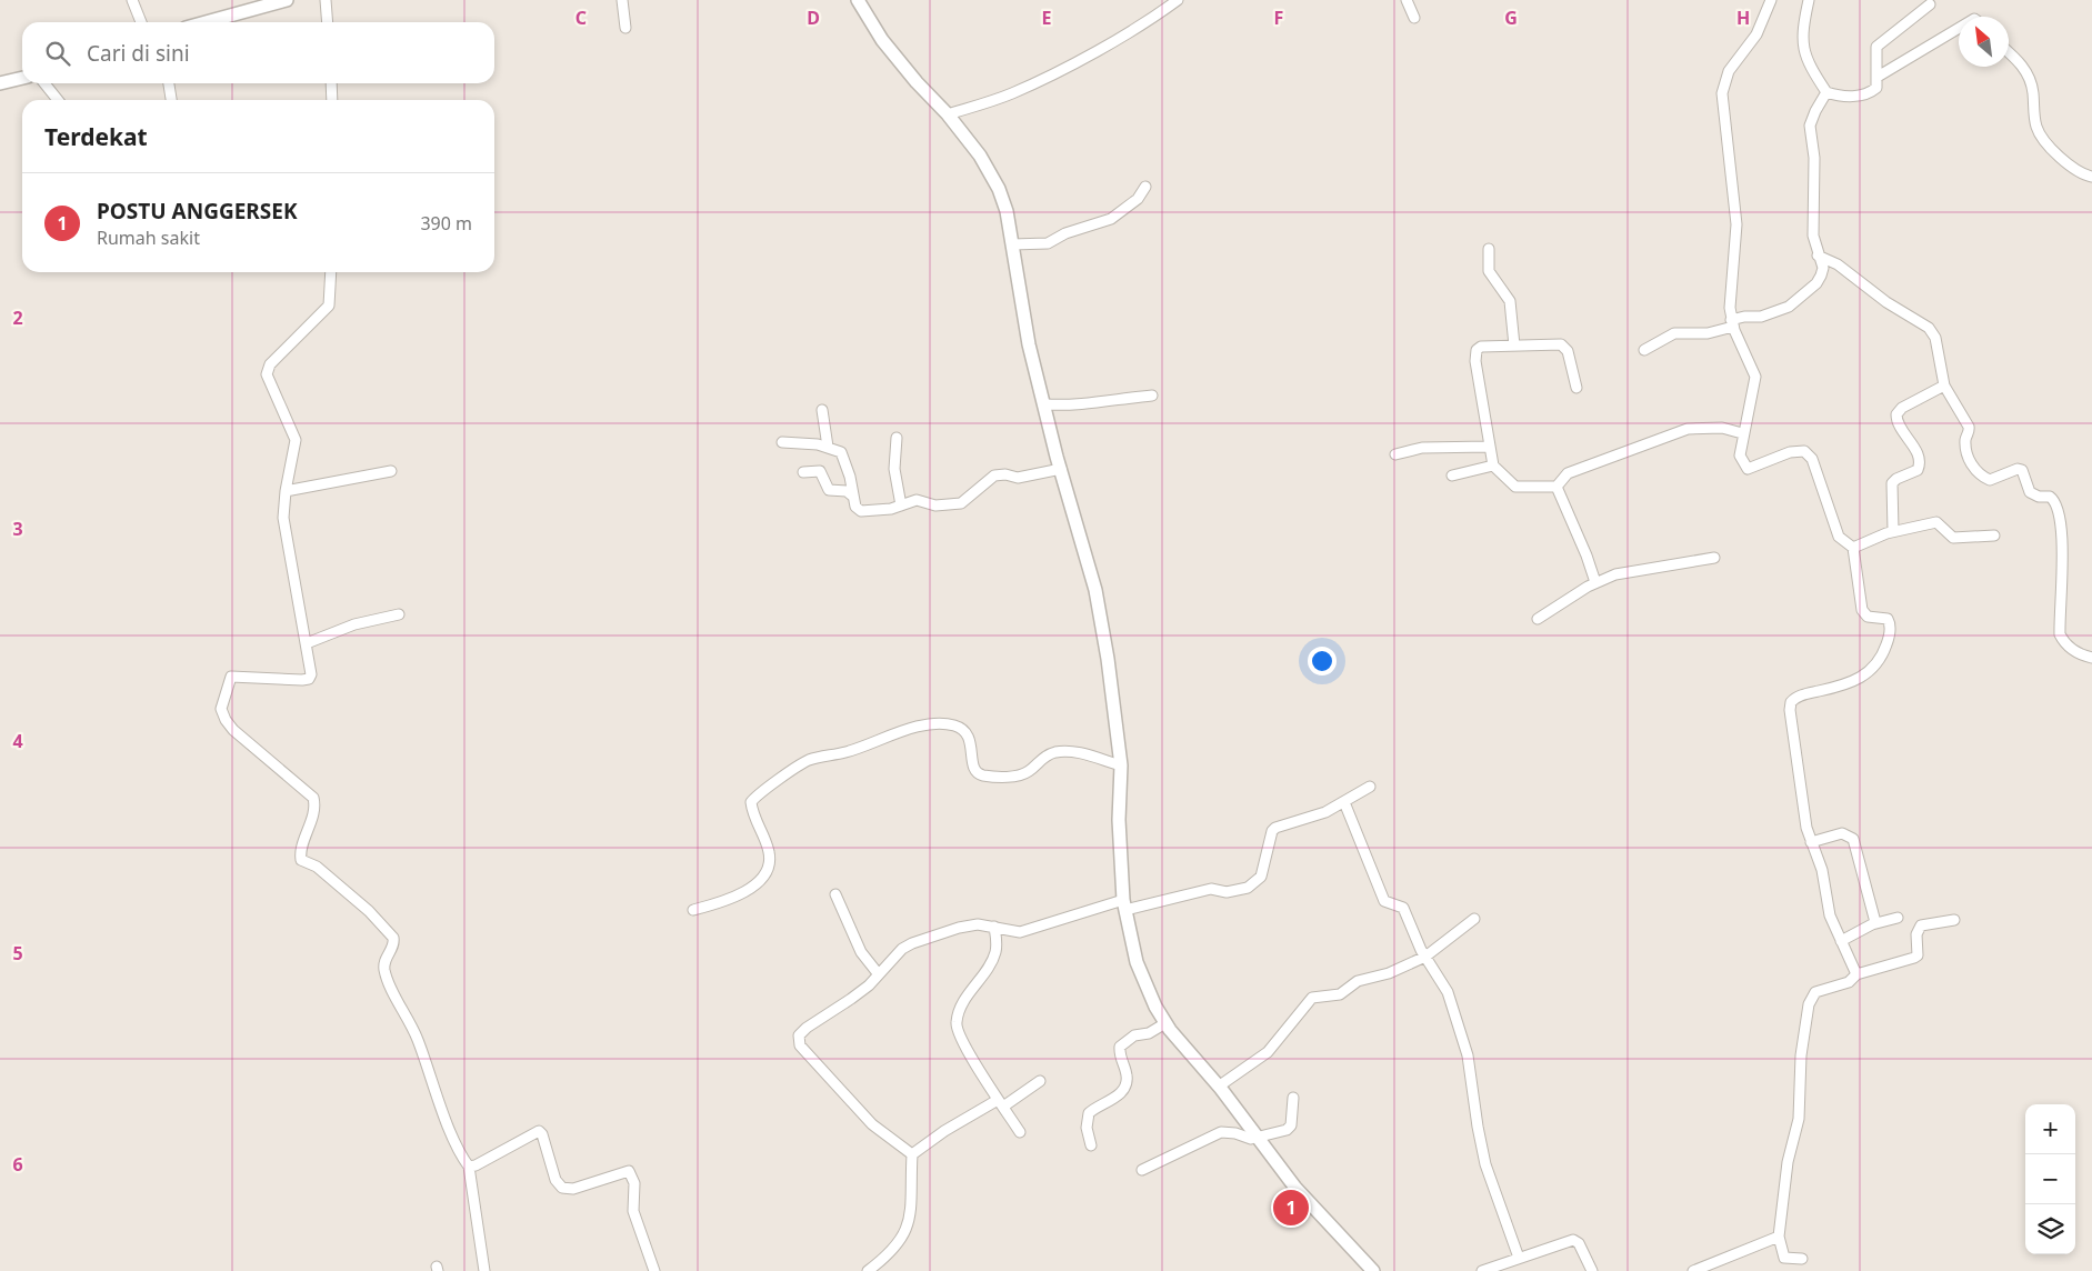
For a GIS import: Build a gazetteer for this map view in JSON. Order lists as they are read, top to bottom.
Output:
{
  "north": "top left",
  "page": {
    "search": "Cari di sini",
    "heading": "Terdekat",
    "list": [
      {
        "mark": "1",
        "name": "POSTU ANGGERSEK",
        "note": "Rumah sakit",
        "value": "390 m"
      }
    ],
    "map_buttons": ["+", "−"],
    "pins": "1"
  },
  "grid": {
    "columns": [
      "C",
      "D",
      "E",
      "F",
      "G",
      "H"
    ],
    "rows": [
      "2",
      "3",
      "4",
      "5",
      "6"
    ]
  }
}
